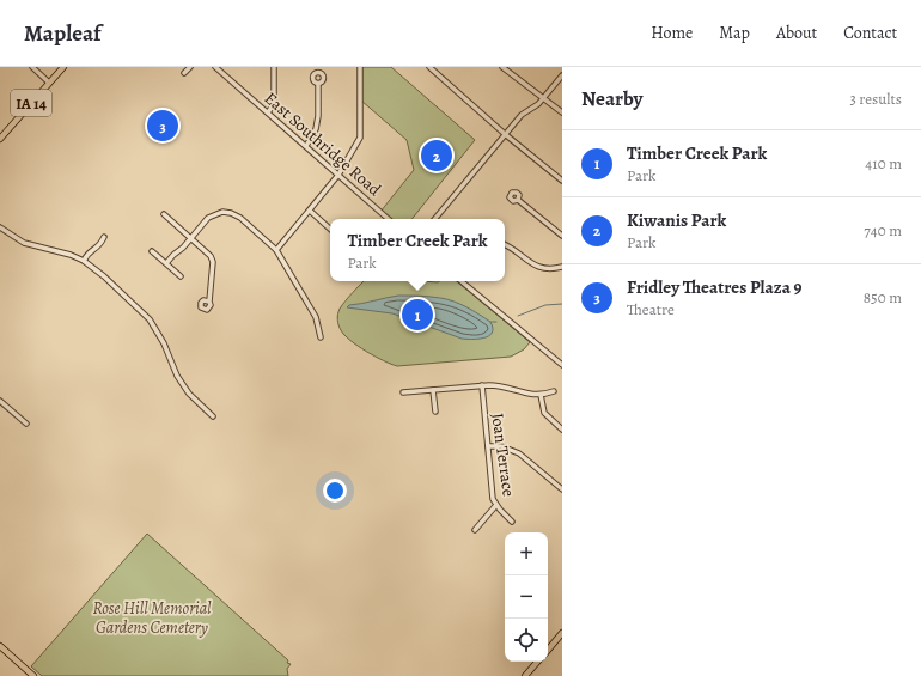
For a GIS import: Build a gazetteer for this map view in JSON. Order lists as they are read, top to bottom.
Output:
{
  "streets": {
    "main road": ["IA 14"],
    "street": ["East Southridge Road", "Joan Terrace"]
  },
  "parks": ["Rose Hill Memorial Gardens Cemetery"],
  "page": {
    "header": "Mapleaf",
    "nav": [
      "Home",
      "Map",
      "About",
      "Contact"
    ],
    "heading": ["Nearby", "3 results"],
    "pins": ["3", "2", "1"],
    "list": [
      {
        "mark": "1",
        "name": "Timber Creek Park",
        "note": "Park",
        "value": "410 m"
      },
      {
        "mark": "2",
        "name": "Kiwanis Park",
        "note": "Park",
        "value": "740 m"
      },
      {
        "mark": "3",
        "name": "Fridley Theatres Plaza 9",
        "note": "Theatre",
        "value": "850 m"
      }
    ],
    "popup": ["Timber Creek Park", "Park"],
    "map_buttons": ["+", "−"]
  }
}
